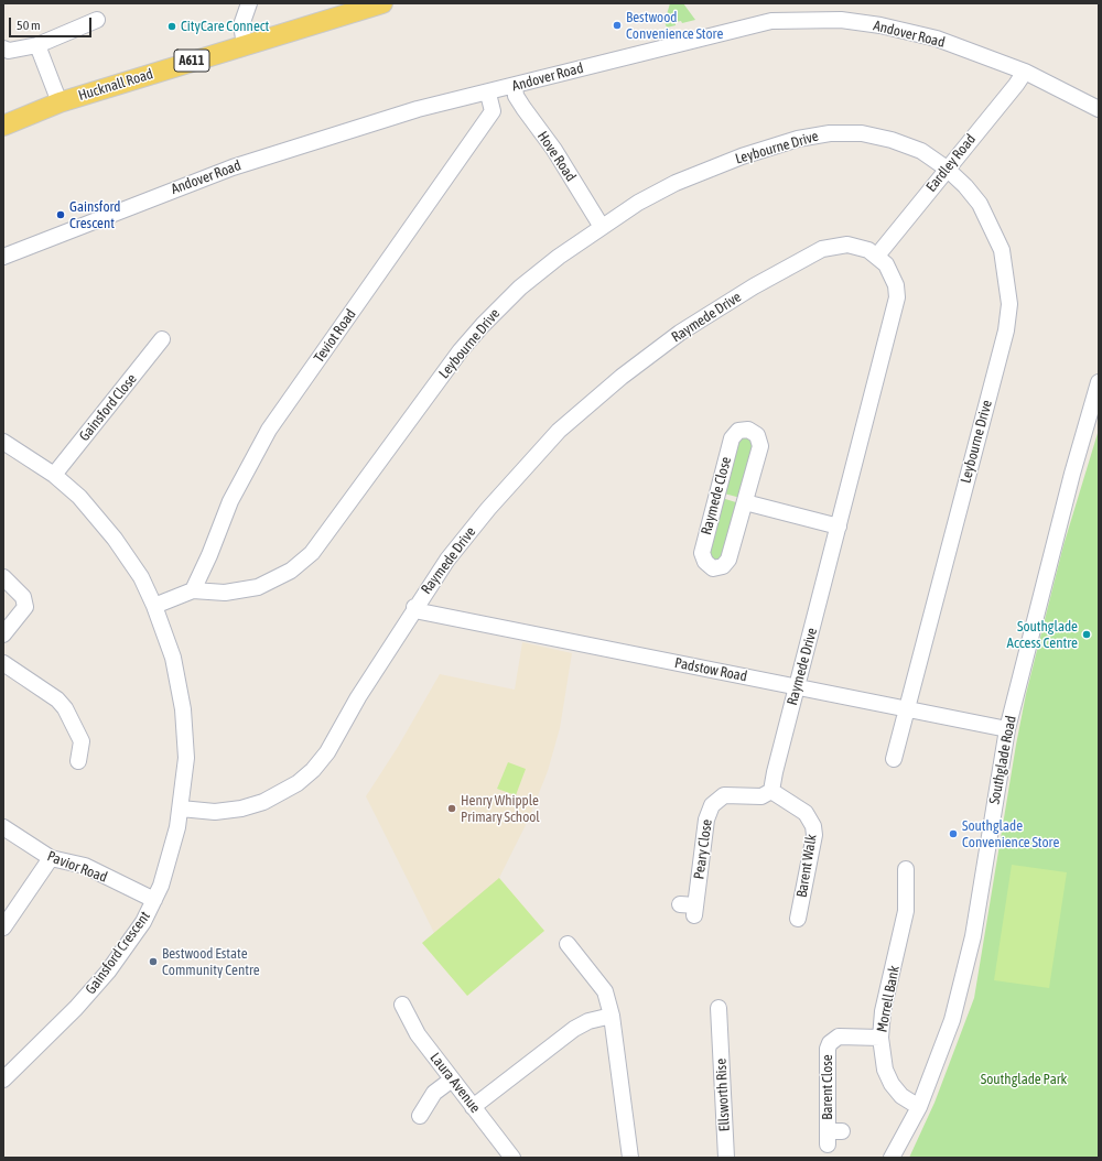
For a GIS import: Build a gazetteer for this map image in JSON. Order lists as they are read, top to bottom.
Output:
{
  "streets": {
    "main road": ["A611", "Hucknall Road"],
    "street": [
      "Andover Road",
      "Leybourne Drive",
      "Hove Road",
      "Eardley Road",
      "Raymede Drive",
      "Teviot Road",
      "Gainsford Close",
      "Raymede Close",
      "Padstow Road",
      "Southglade Road",
      "Peary Close",
      "Barent Walk",
      "Pavior Road",
      "Gainsford Crescent",
      "Morrell Bank",
      "Laura Avenue",
      "Barent Close",
      "Ellsworth Rise"
    ]
  },
  "crossings": [
    ["Andover Road", "Hove Road"],
    ["Andover Road", "Eardley Road"],
    ["Andover Road", "Teviot Road"],
    ["Leybourne Drive", "Hove Road"],
    ["Leybourne Drive", "Eardley Road"],
    ["Leybourne Drive", "Teviot Road"],
    ["Leybourne Drive", "Padstow Road"],
    ["Leybourne Drive", "Gainsford Crescent"],
    ["Eardley Road", "Raymede Drive"],
    ["Raymede Drive", "Raymede Close"],
    ["Raymede Drive", "Padstow Road"],
    ["Raymede Drive", "Peary Close"],
    ["Raymede Drive", "Barent Walk"],
    ["Raymede Drive", "Gainsford Crescent"],
    ["Gainsford Close", "Gainsford Crescent"],
    ["Padstow Road", "Southglade Road"],
    ["Southglade Road", "Morrell Bank"],
    ["Peary Close", "Barent Walk"],
    ["Pavior Road", "Gainsford Crescent"],
    ["Morrell Bank", "Barent Close"]
  ],
  "parks": ["Southglade Park"],
  "places": [
    "Bestwood Convenience Store",
    "CityCare Connect",
    "Gainsford Crescent",
    "Southglade Access Centre",
    "Henry Whipple Primary School",
    "Southglade Convenience Store",
    "Bestwood Estate Community Centre"
  ],
  "scale_bar": "50 m"
}
